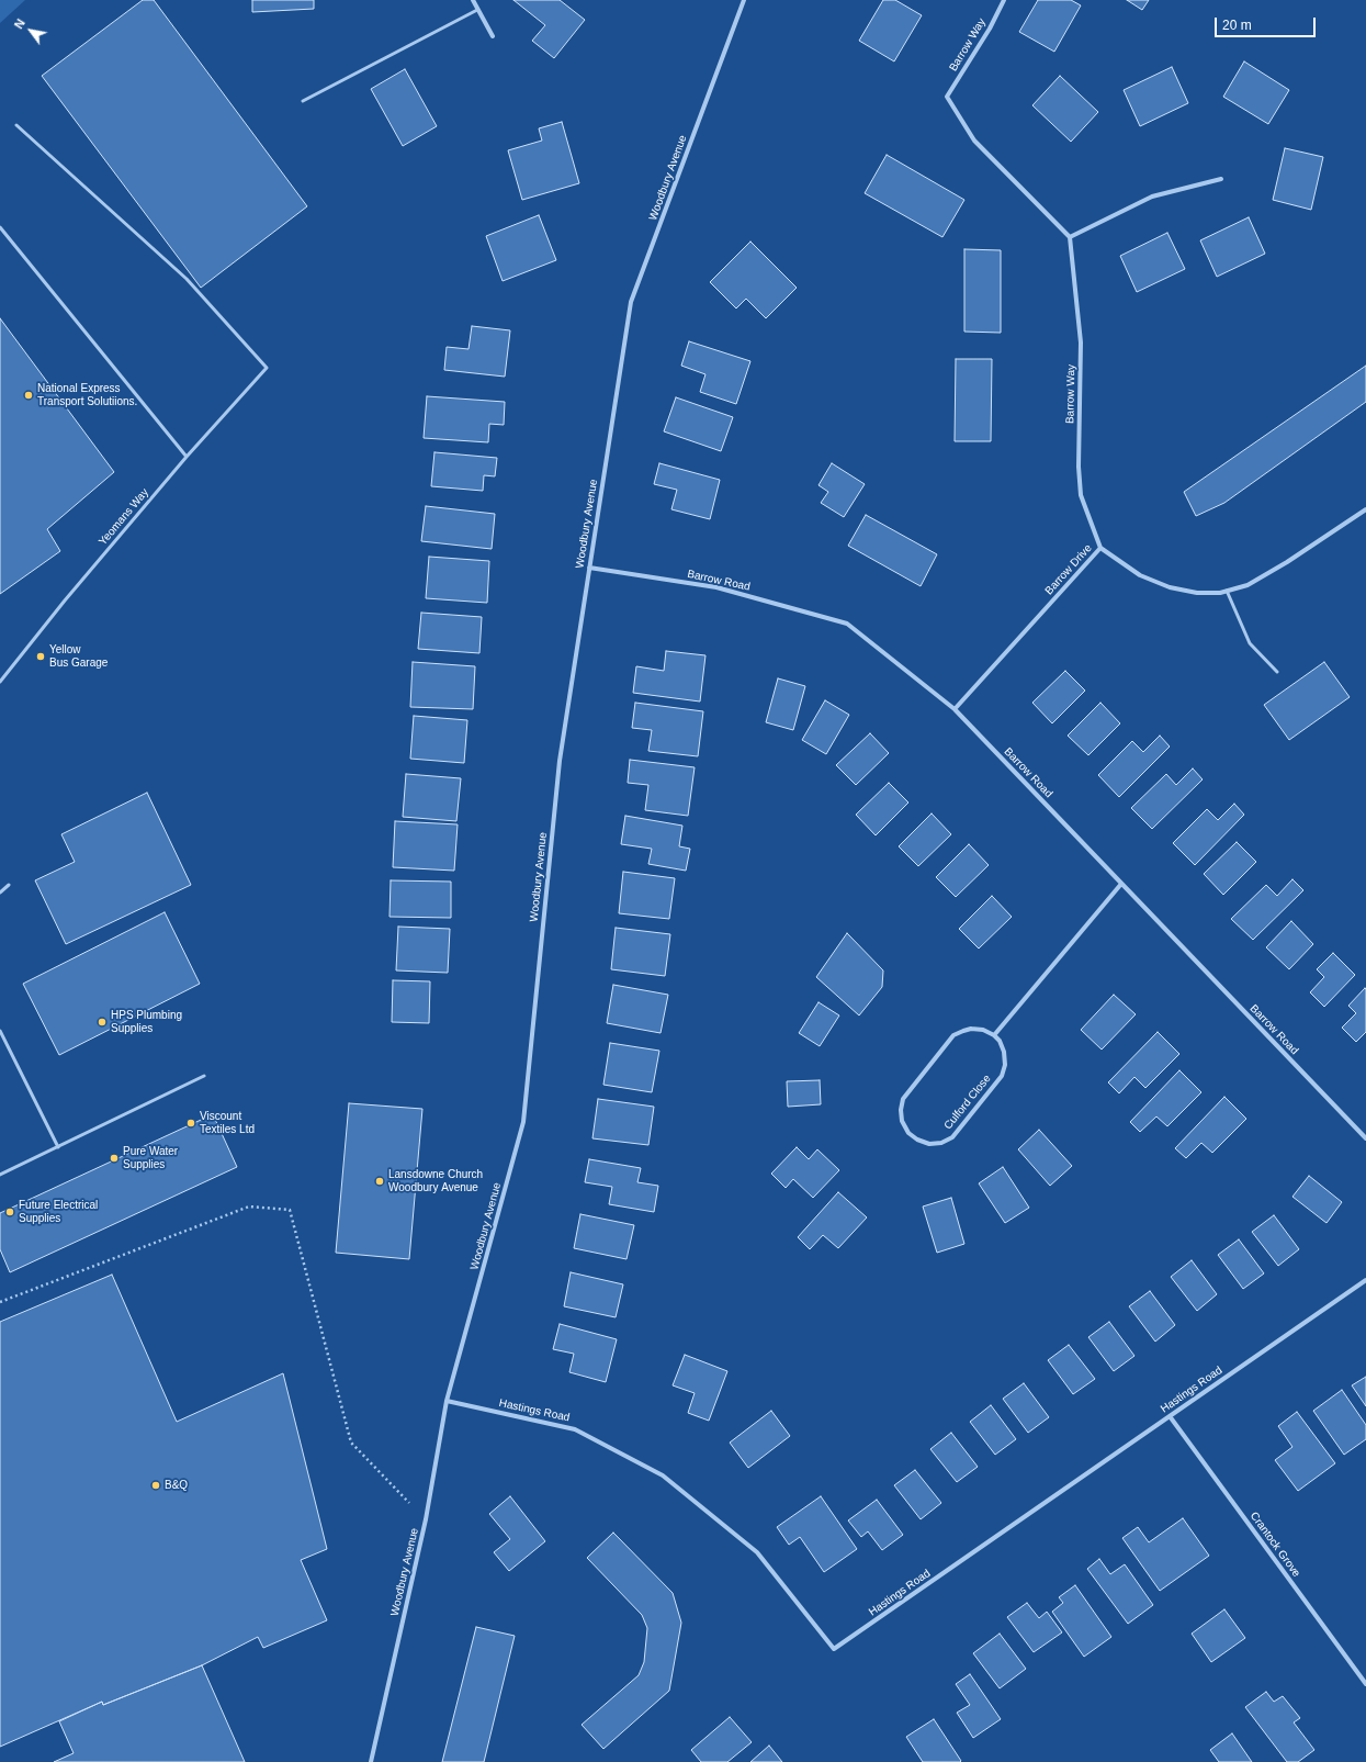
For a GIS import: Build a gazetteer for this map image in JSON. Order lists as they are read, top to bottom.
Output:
{
  "streets": {
    "street": [
      "Barrow Way",
      "Woodbury Avenue",
      "Barrow Drive",
      "Barrow Road",
      "Culford Close",
      "Hastings Road",
      "Crantock Grove"
    ],
    "lane": ["Yeomans Way"]
  },
  "crossings": [
    ["Barrow Way", "Barrow Drive"],
    ["Woodbury Avenue", "Barrow Road"],
    ["Woodbury Avenue", "Hastings Road"],
    ["Barrow Drive", "Barrow Road"],
    ["Hastings Road", "Crantock Grove"]
  ],
  "places": [
    "National Express Transport Solutiions.",
    "Yellow Bus Garage",
    "HPS Plumbing Supplies",
    "Viscount Textiles Ltd",
    "Pure Water Supplies",
    "Lansdowne Church Woodbury Avenue",
    "Future Electrical Supplies",
    "B&Q"
  ],
  "scale_bar": "20 m",
  "north": "top left"
}
